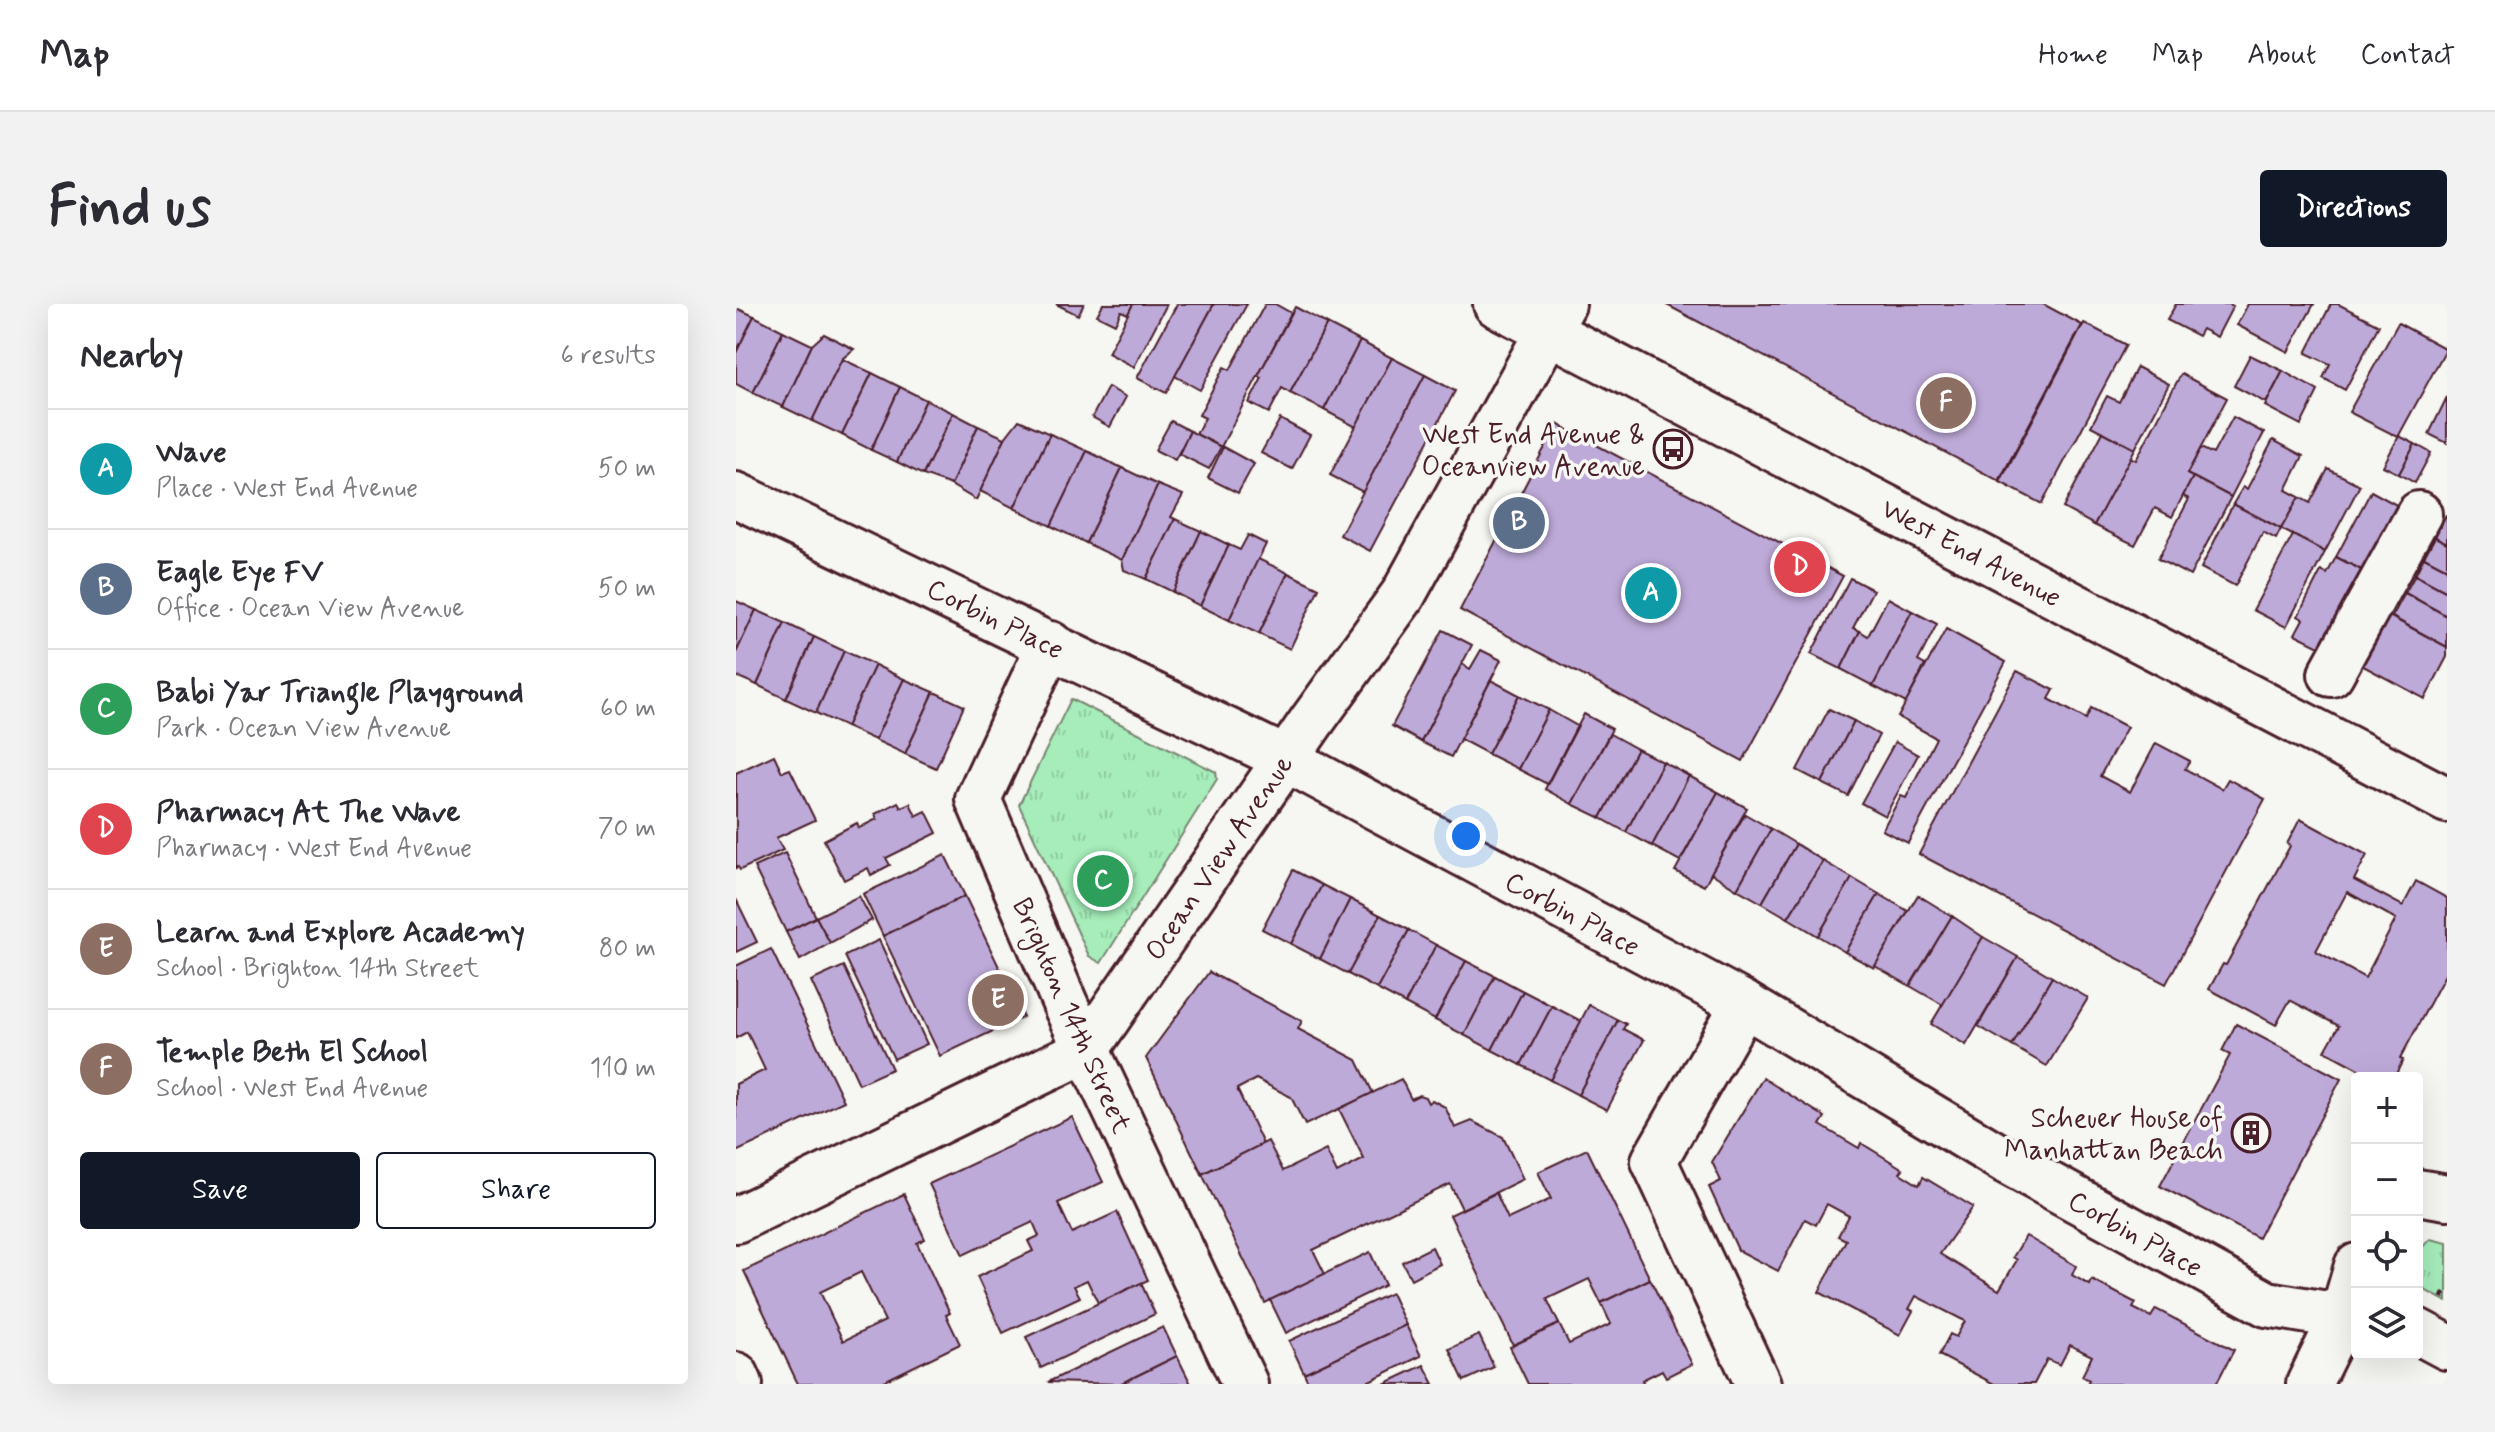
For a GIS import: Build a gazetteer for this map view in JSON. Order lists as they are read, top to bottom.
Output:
{
  "streets": {
    "street": [
      "West End Avenue",
      "Corbin Place",
      "Ocean View Avenue",
      "Brighton 14th Street"
    ]
  },
  "crossings": [
    ["West End Avenue", "Ocean View Avenue"],
    ["Corbin Place", "Ocean View Avenue"],
    ["Corbin Place", "Brighton 14th Street"],
    ["Ocean View Avenue", "Brighton 14th Street"]
  ],
  "places": {
    "bus stop": ["West End Avenue & Oceanview Avenue"],
    "building": ["Scheuer House of Manhattan Beach"]
  },
  "page": {
    "header": "Map",
    "nav": [
      "Home",
      "Map",
      "About",
      "Contact"
    ],
    "buttons": [
      "Directions",
      ["Save", "Share"]
    ],
    "title": "Find us",
    "heading": ["Nearby", "6 results"],
    "pins": [
      "F",
      "B",
      "D",
      "A",
      "C",
      "E"
    ],
    "list": [
      {
        "mark": "A",
        "name": "Wave",
        "note": "Place · West End Avenue",
        "value": "50 m"
      },
      {
        "mark": "B",
        "name": "Eagle Eye FV",
        "note": "Office · Ocean View Avenue",
        "value": "50 m"
      },
      {
        "mark": "C",
        "name": "Babi Yar Triangle Playground",
        "note": "Park · Ocean View Avenue",
        "value": "60 m"
      },
      {
        "mark": "D",
        "name": "Pharmacy At The Wave",
        "note": "Pharmacy · West End Avenue",
        "value": "70 m"
      },
      {
        "mark": "E",
        "name": "Learn and Explore Academy",
        "note": "School · Brighton 14th Street",
        "value": "80 m"
      },
      {
        "mark": "F",
        "name": "Temple Beth El School",
        "note": "School · West End Avenue",
        "value": "110 m"
      }
    ],
    "map_buttons": ["+", "−"]
  }
}
